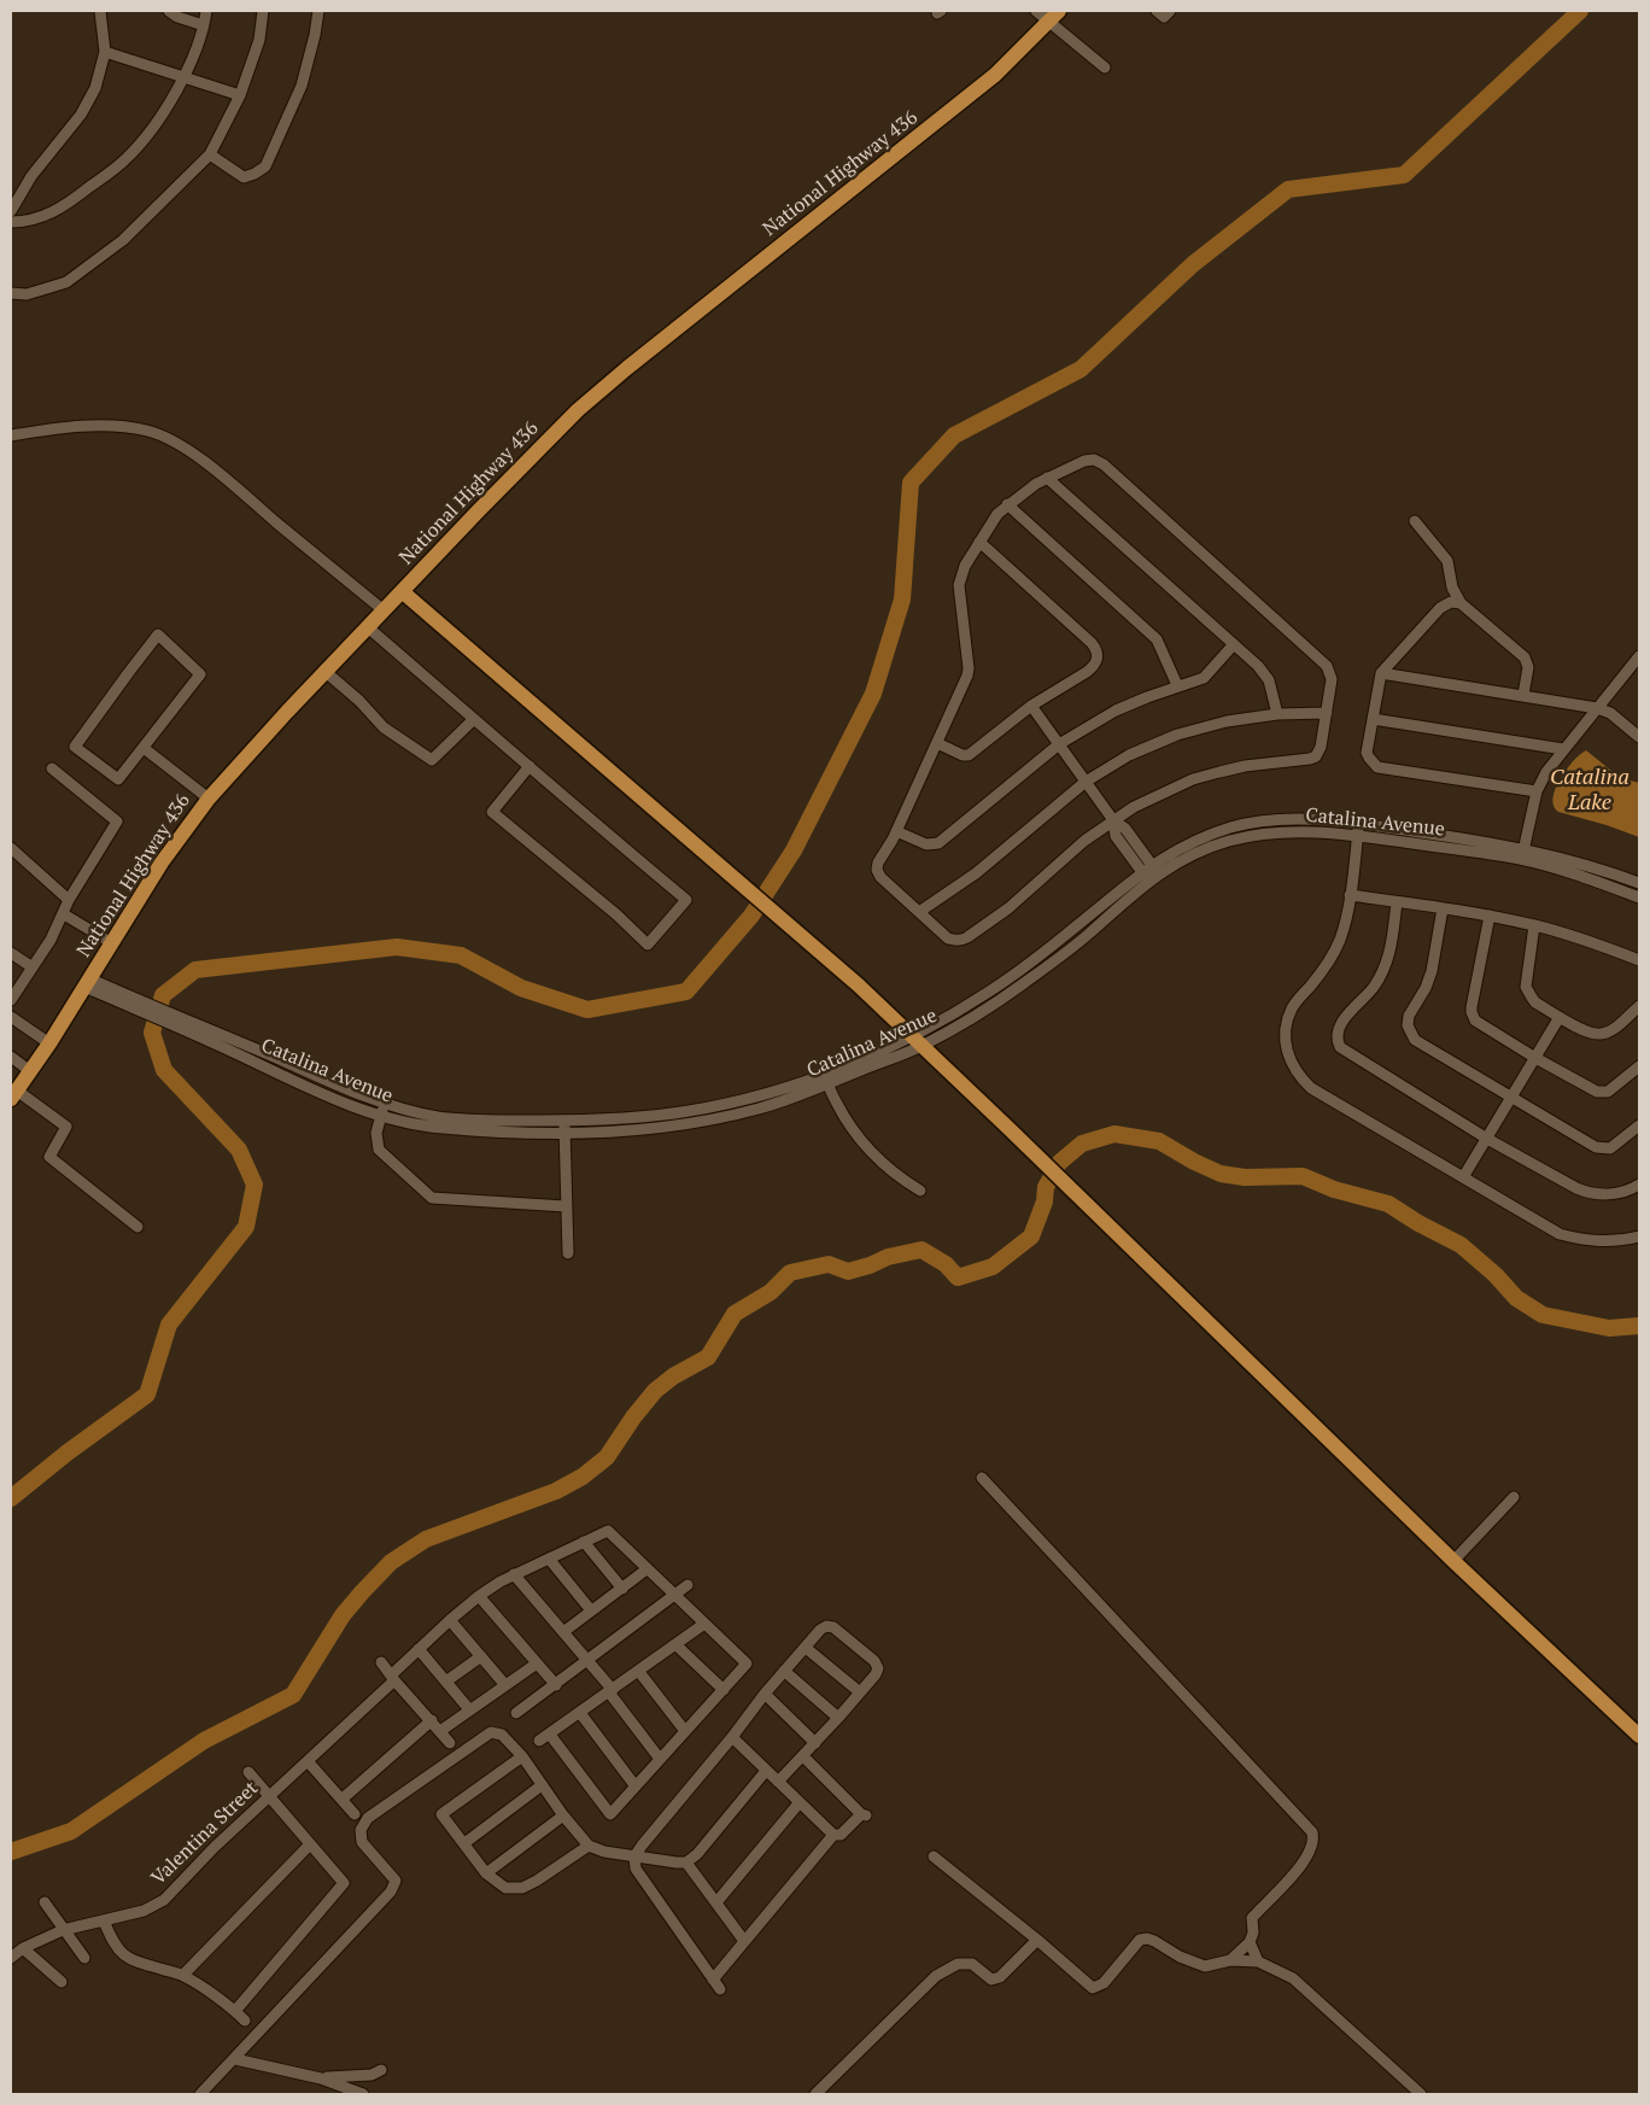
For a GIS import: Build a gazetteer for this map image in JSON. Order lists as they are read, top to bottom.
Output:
{
  "streets": {
    "main road": ["National Highway 436"],
    "street": ["Catalina Avenue", "Valentina Street"]
  },
  "crossings": [
    ["National Highway 436", "Catalina Avenue"]
  ],
  "water": ["Catalina Lake"]
}
